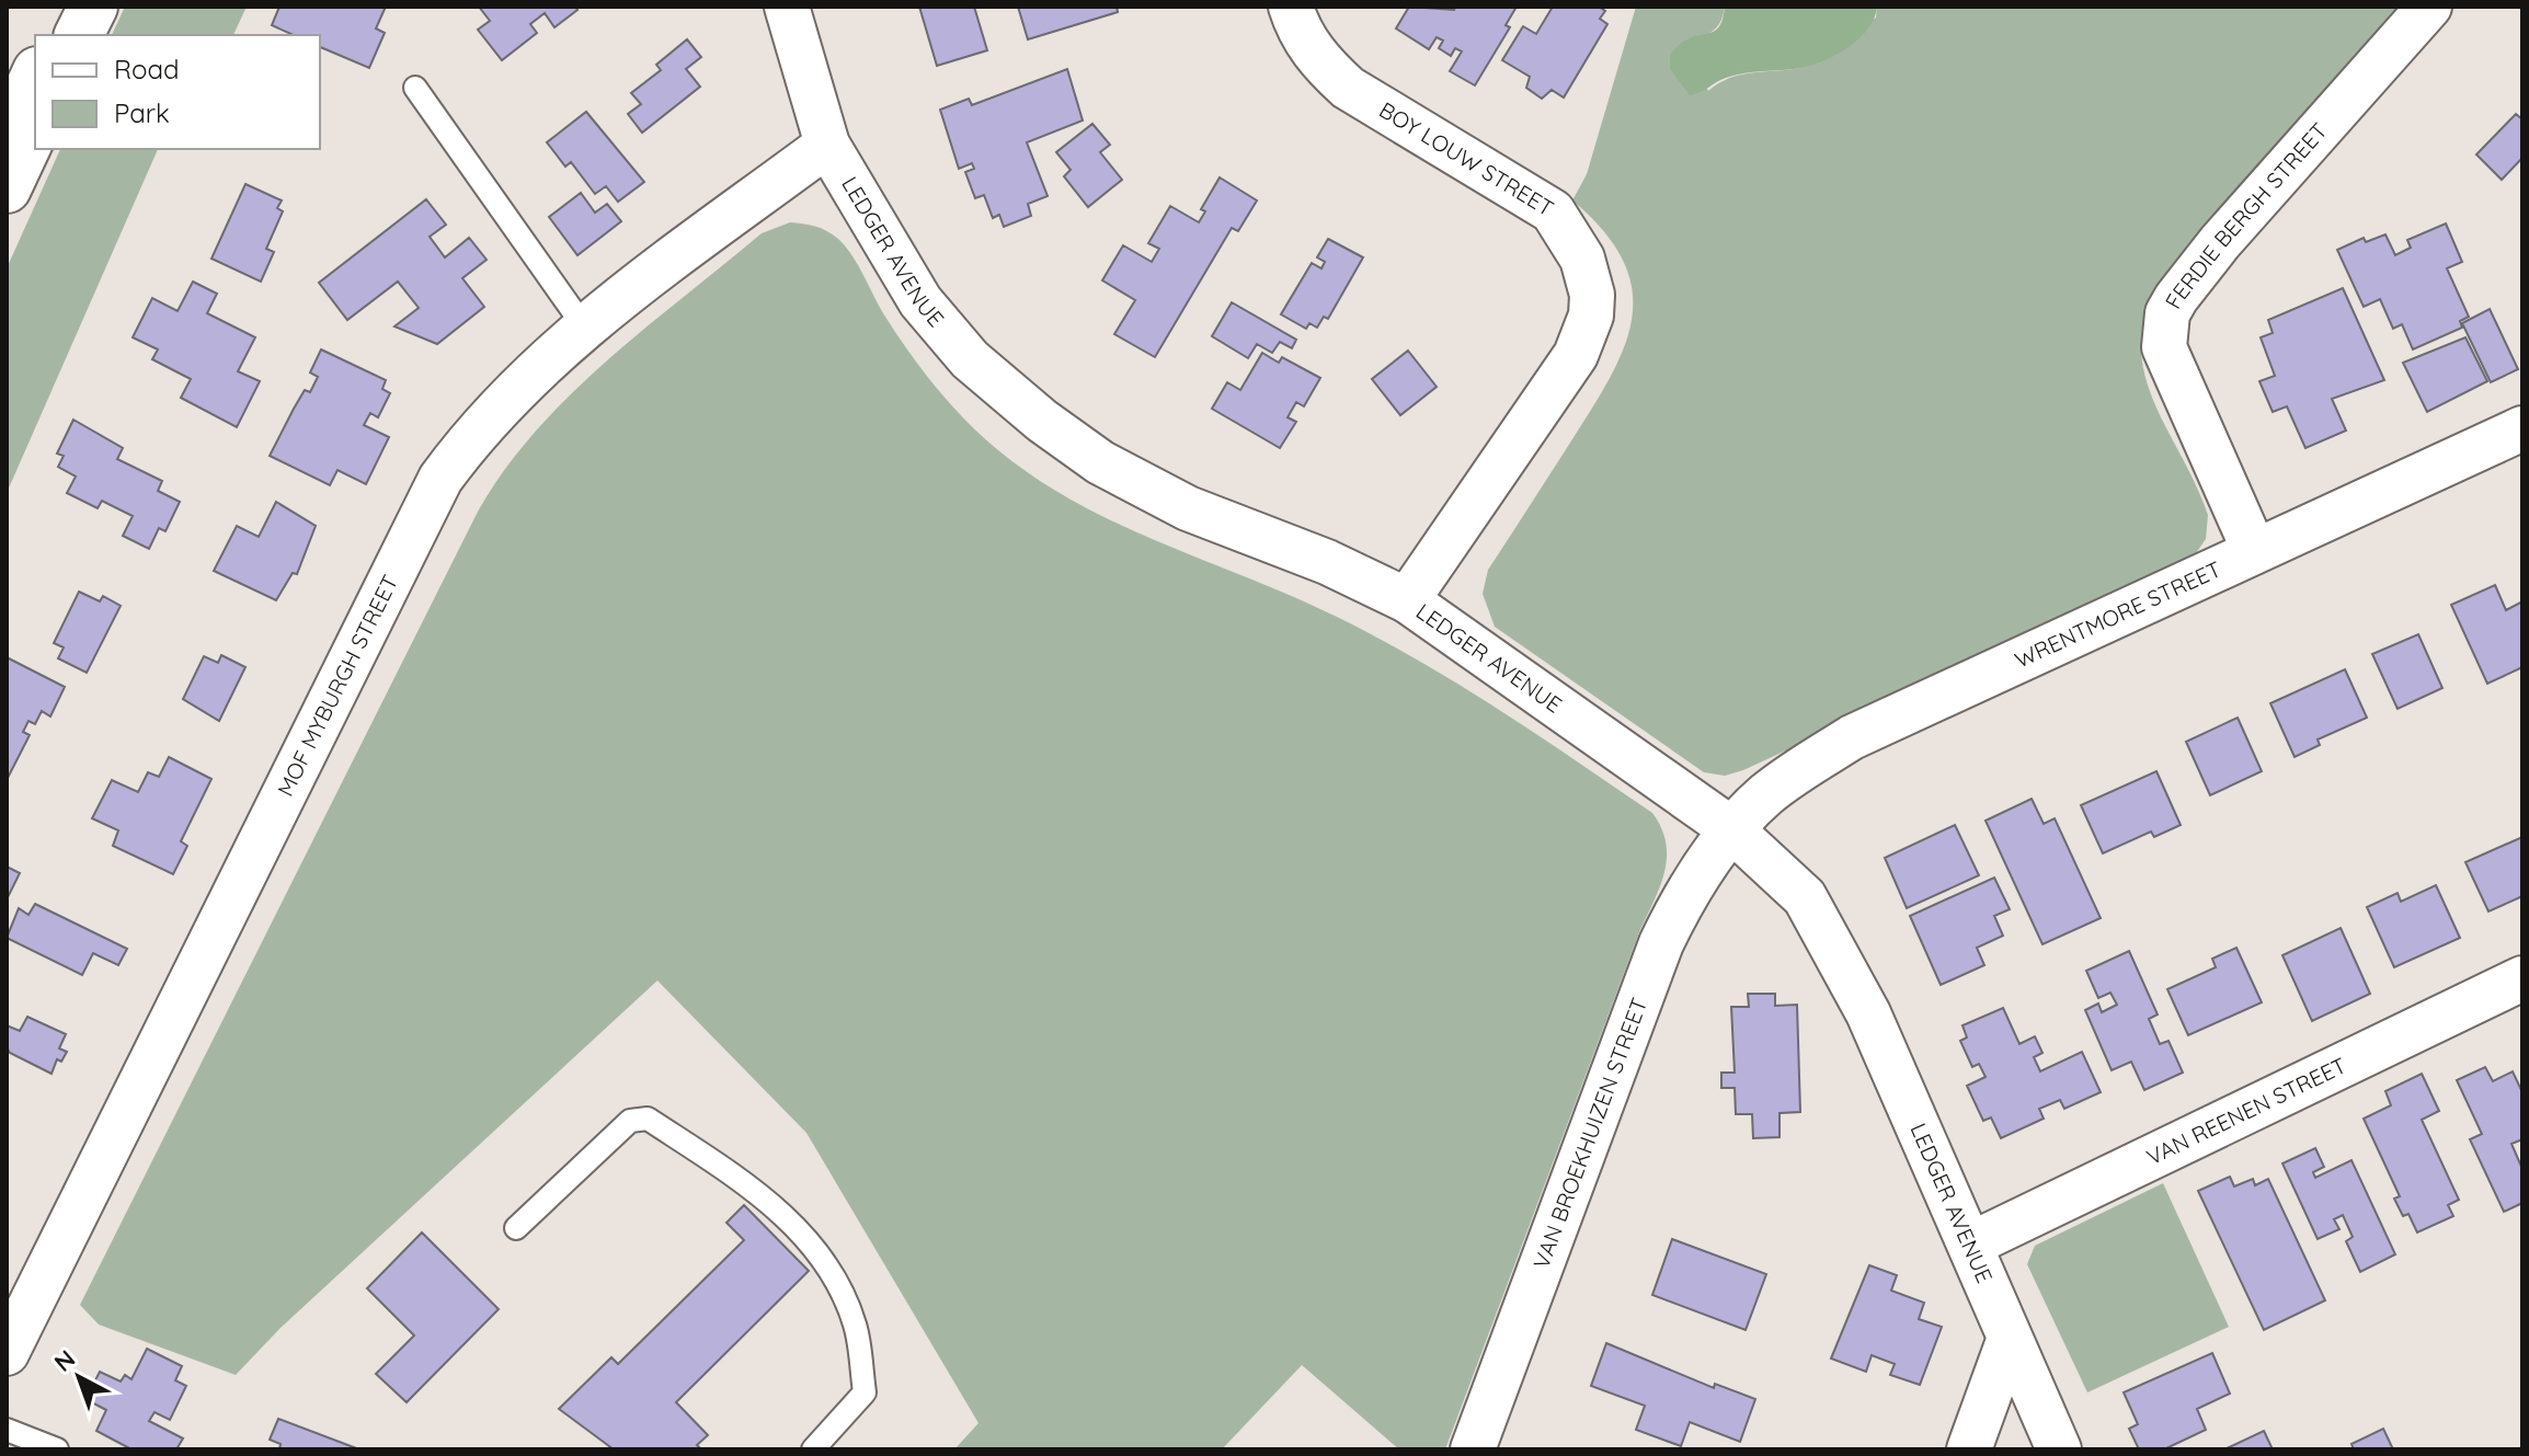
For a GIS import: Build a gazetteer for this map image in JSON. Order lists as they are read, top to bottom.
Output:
{
  "streets": {
    "street": [
      "BOY LOUW STREET",
      "FERDIE BERGH STREET",
      "LEDGER AVENUE",
      "WRENTMORE STREET",
      "MOF MYBURGH STREET",
      "VAN REENEN STREET",
      "VAN BROEKHUIZEN STREET"
    ]
  },
  "crossings": [
    ["BOY LOUW STREET", "LEDGER AVENUE"],
    ["FERDIE BERGH STREET", "WRENTMORE STREET"],
    ["LEDGER AVENUE", "WRENTMORE STREET"],
    ["LEDGER AVENUE", "MOF MYBURGH STREET"],
    ["LEDGER AVENUE", "VAN REENEN STREET"],
    ["LEDGER AVENUE", "VAN BROEKHUIZEN STREET"],
    ["WRENTMORE STREET", "VAN BROEKHUIZEN STREET"]
  ],
  "legend": ["Road", "Park"],
  "north": "top left"
}
